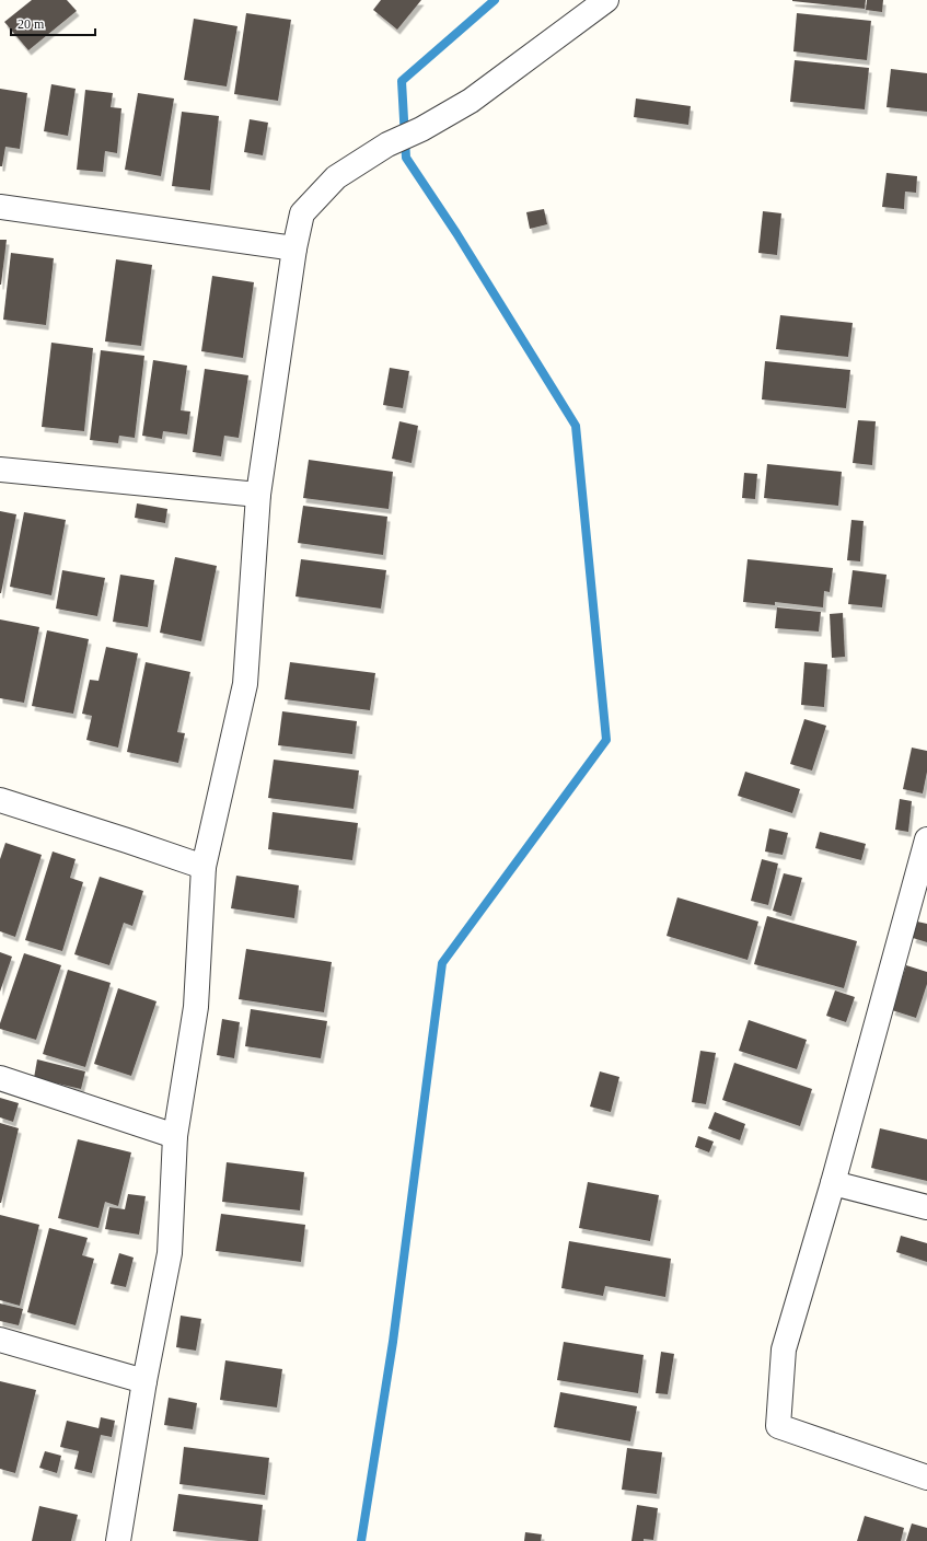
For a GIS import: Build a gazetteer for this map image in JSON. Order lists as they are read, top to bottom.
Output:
{
  "scale_bar": "20 m"
}
